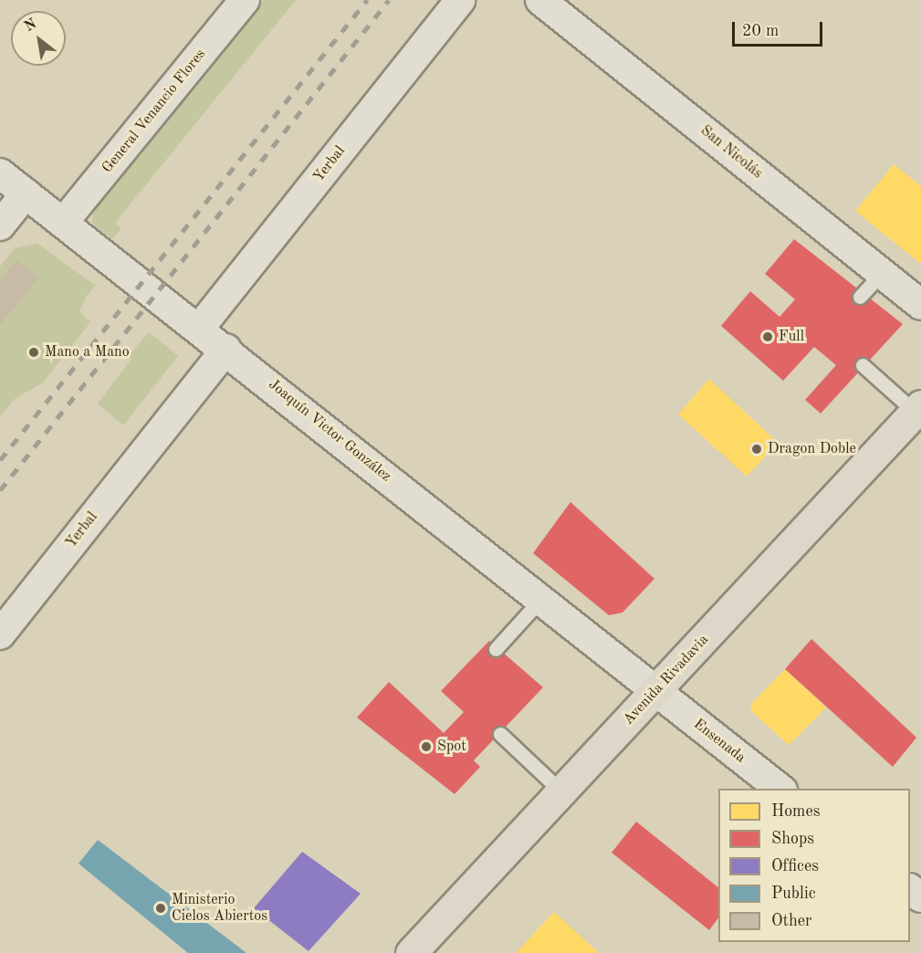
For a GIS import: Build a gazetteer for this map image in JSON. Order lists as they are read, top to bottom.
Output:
{
  "streets": {
    "main road": ["Avenida Rivadavia"],
    "street": [
      "General Venancio Flores",
      "San Nicolás",
      "Yerbal",
      "Joaquín Victor González",
      "Ensenada"
    ]
  },
  "crossings": [
    ["General Venancio Flores", "Joaquín Victor González"],
    ["Yerbal", "Joaquín Victor González"],
    ["Joaquín Victor González", "Avenida Rivadavia"],
    ["Joaquín Victor González", "Ensenada"],
    ["Avenida Rivadavia", "Ensenada"]
  ],
  "places": [
    "Full",
    "Mano a Mano",
    "Dragon Doble",
    "Spot",
    "Ministerio Cielos Abiertos"
  ],
  "legend": [
    "Homes",
    "Shops",
    "Offices",
    "Public",
    "Other"
  ],
  "scale_bar": "20 m",
  "north": "top left"
}
